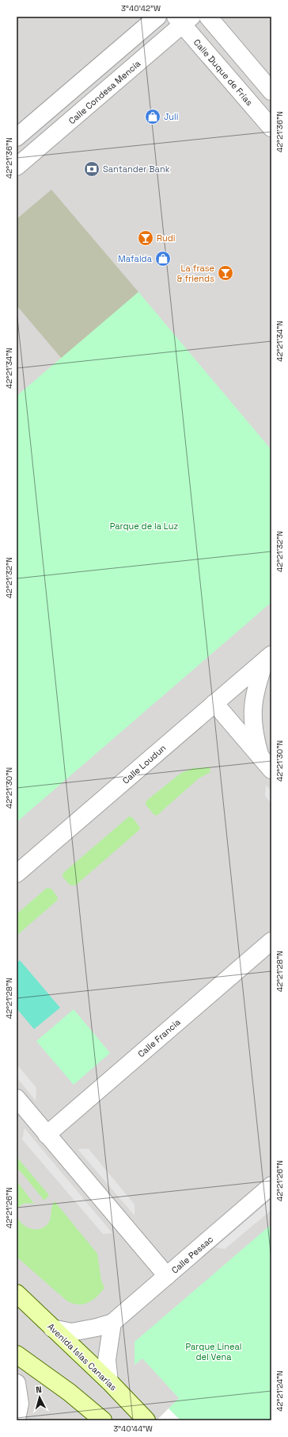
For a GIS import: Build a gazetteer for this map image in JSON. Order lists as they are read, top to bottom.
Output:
{
  "streets": {
    "main road": ["Avenida Islas Canarias"],
    "street": [
      "Calle Duque de Frías",
      "Calle Condesa Mencía",
      "Calle Loudun",
      "Calle Francia",
      "Calle Pessac"
    ]
  },
  "crossings": [
    ["Calle Duque de Frías", "Calle Condesa Mencía"],
    ["Calle Pessac", "Avenida Islas Canarias"]
  ],
  "parks": ["Parque de la Luz", "Parque Lineal del Vena"],
  "places": {
    "shop": ["Juli", "Mafalda"],
    "bank": ["Santander Bank"],
    "bar": ["Rudi", "La frase & friends"]
  },
  "north": "top",
  "coordinates": [
    "3°40'42\"W",
    "42°21'36\"N",
    "42°21'34\"N",
    "42°21'32\"N",
    "42°21'30\"N",
    "42°21'28\"N",
    "42°21'26\"N",
    "42°21'24\"N",
    "3°40'44\"W"
  ]
}
